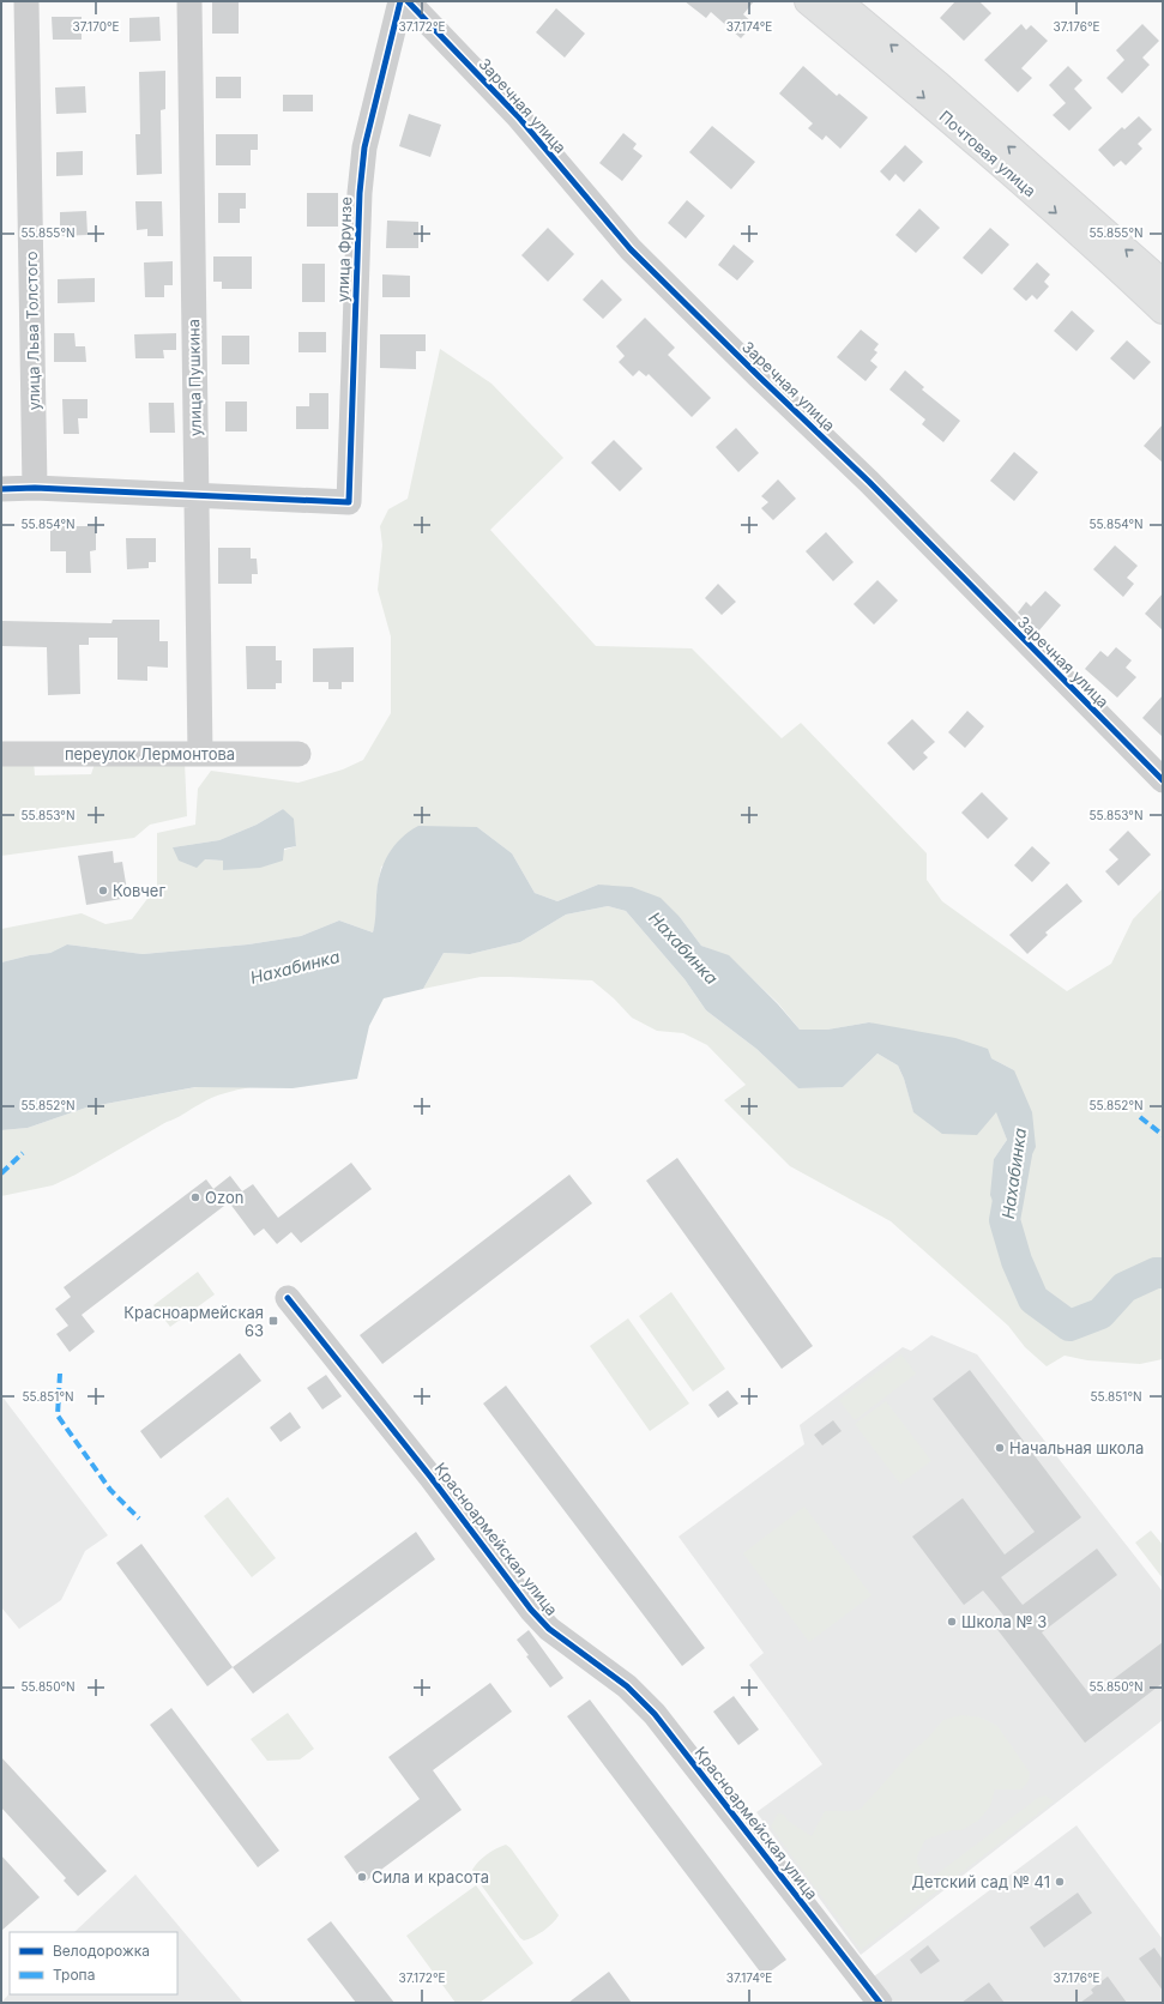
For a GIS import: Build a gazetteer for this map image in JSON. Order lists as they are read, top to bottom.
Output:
{
  "streets": {
    "main road": ["Почтовая улица"],
    "street": [
      "Заречная улица",
      "улица Фрунзе",
      "улица Льва Толстого",
      "улица Пушкина",
      "переулок Лермонтова",
      "Красноармейская улица"
    ]
  },
  "crossings": [
    ["улица Фрунзе", "улица Пушкина"],
    ["улица Пушкина", "переулок Лермонтова"]
  ],
  "water": ["Нахабинка"],
  "places": {
    "other": [
      "Ковчег",
      "Ozon",
      "Начальная школа",
      "Школа № 3",
      "Сила и красота",
      "Детский сад № 41"
    ],
    "transit": ["Красноармейская 63"]
  },
  "legend": ["Велодорожка", "Тропа"],
  "coordinates": [
    "37.170°E",
    "37.172°E",
    "37.174°E",
    "37.176°E",
    "55.855°N",
    "55.854°N",
    "55.853°N",
    "55.852°N",
    "55.851°N",
    "55.850°N"
  ]
}
